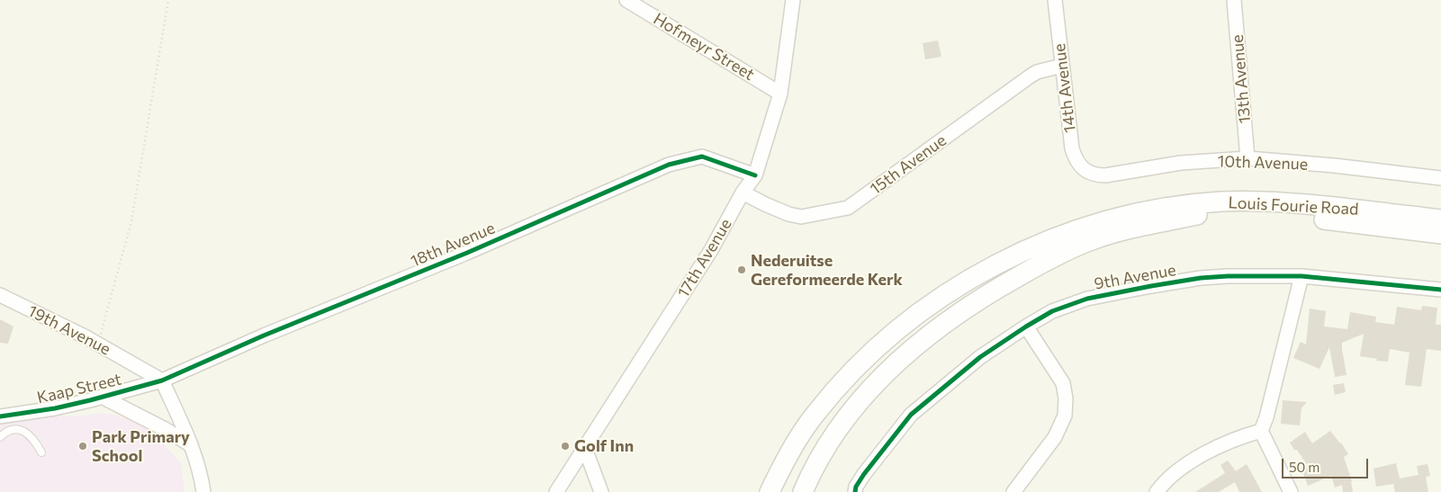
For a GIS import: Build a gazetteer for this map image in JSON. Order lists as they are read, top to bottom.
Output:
{
  "streets": {
    "main road": ["Louis Fourie Road"],
    "street": [
      "Hofmeyr Street",
      "13th Avenue",
      "14th Avenue",
      "10th Avenue",
      "15th Avenue",
      "18th Avenue",
      "17th Avenue",
      "9th Avenue",
      "19th Avenue",
      "Kaap Street"
    ]
  },
  "crossings": [
    ["Hofmeyr Street", "17th Avenue"],
    ["13th Avenue", "10th Avenue"],
    ["14th Avenue", "10th Avenue"],
    ["14th Avenue", "15th Avenue"],
    ["15th Avenue", "17th Avenue"],
    ["18th Avenue", "17th Avenue"],
    ["18th Avenue", "19th Avenue"],
    ["18th Avenue", "Kaap Street"],
    ["19th Avenue", "Kaap Street"]
  ],
  "places": ["Nederuitse Gereformeerde Kerk", "Park Primary School", "Golf Inn"],
  "scale_bar": "50 m"
}
